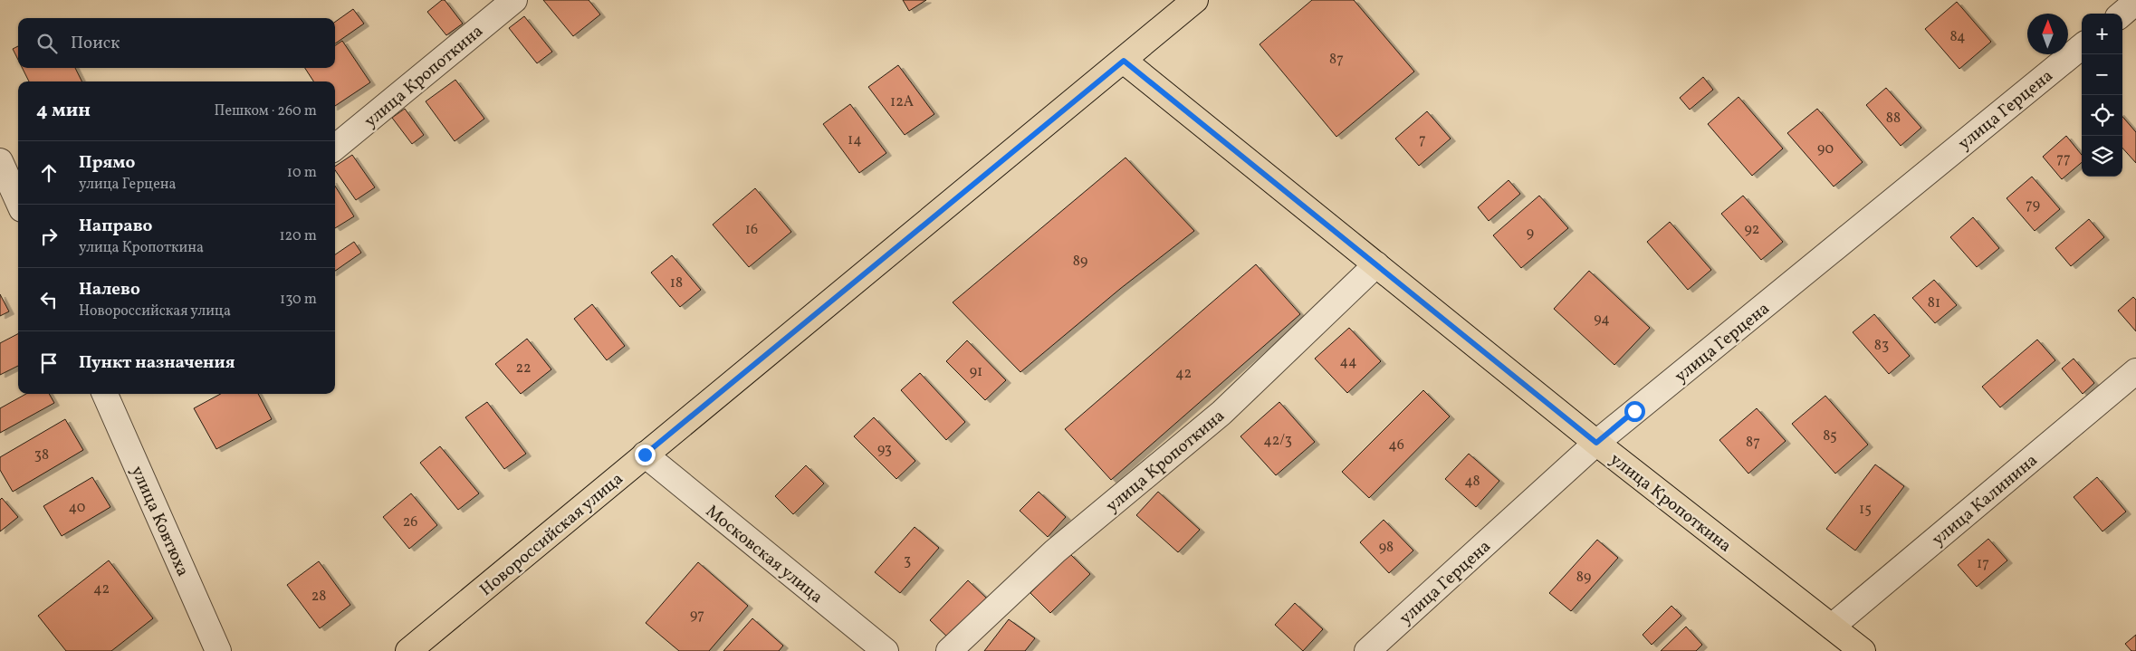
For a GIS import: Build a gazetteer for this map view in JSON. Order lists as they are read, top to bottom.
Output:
{
  "streets": {
    "main road": ["улица Кропоткина", "Новороссийская улица"],
    "street": [
      "улица Герцена",
      "улица Калинина",
      "улица Ковтюха",
      "Московская улица"
    ]
  },
  "crossings": [
    ["улица Кропоткина", "улица Герцена"],
    ["улица Кропоткина", "улица Калинина"],
    ["улица Кропоткина", "Новороссийская улица"],
    ["Новороссийская улица", "Московская улица"]
  ],
  "house_numbers": [
    "84",
    "87",
    "12А",
    "88",
    "14",
    "7",
    "90",
    "77",
    "79",
    "16",
    "92",
    "9",
    "89",
    "18",
    "81",
    "94",
    "83",
    "44",
    "22",
    "91",
    "42",
    "85",
    "42/3",
    "87",
    "46",
    "93",
    "38",
    "48",
    "40",
    "15",
    "26",
    "98",
    "3",
    "17",
    "89",
    "42",
    "28",
    "97"
  ],
  "north": "top",
  "page": {
    "map_buttons": ["+", "−"],
    "search": "Поиск",
    "heading": ["4 мин", "Пешком · 260 m"],
    "list": [
      ["Прямо", "улица Герцена", "10 m"],
      ["Направо", "улица Кропоткина", "120 m"],
      ["Налево", "Новороссийская улица", "130 m"],
      "Пункт назначения"
    ]
  }
}
